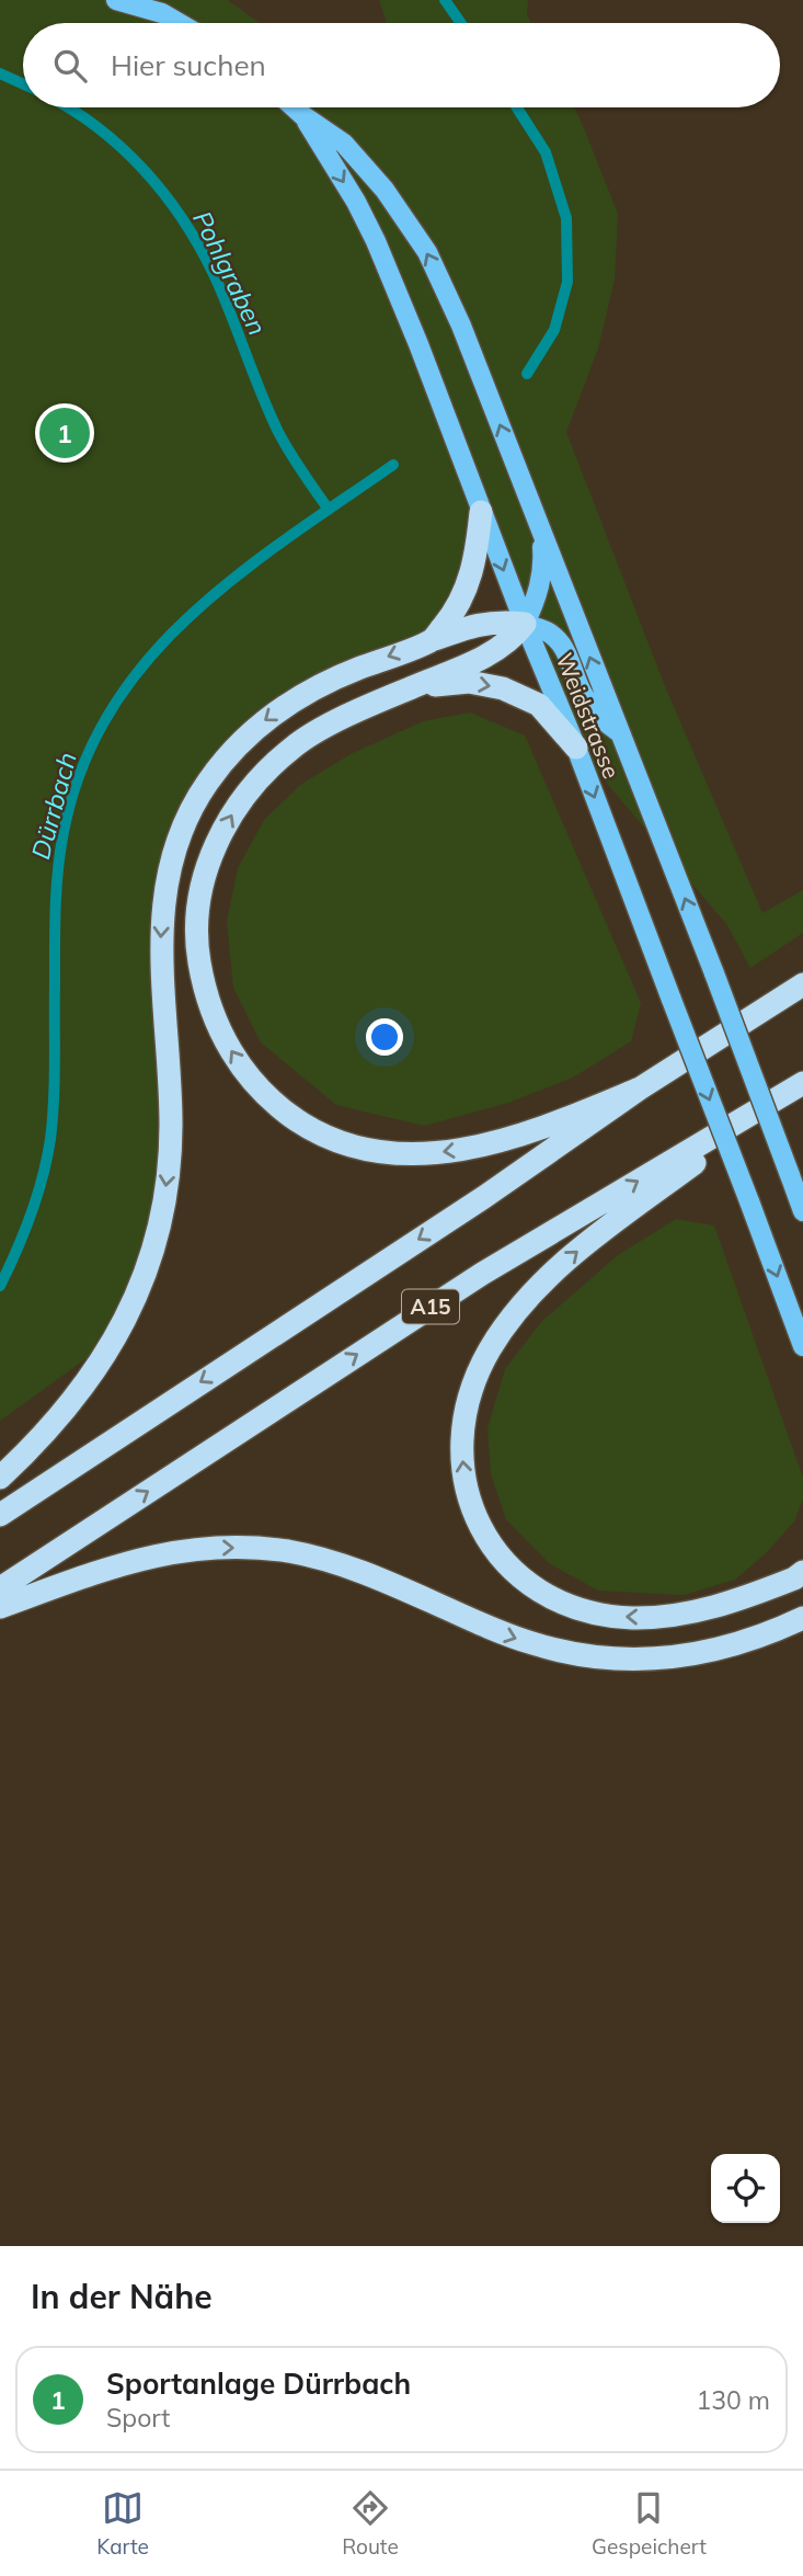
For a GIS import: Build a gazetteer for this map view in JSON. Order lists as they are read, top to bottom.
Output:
{
  "streets": {
    "highway": ["A15"],
    "main road": ["Weidstrasse"]
  },
  "water": ["Pohlgraben", "Dürrbach"],
  "page": {
    "search": "Hier suchen",
    "pins": "1",
    "heading": "In der Nähe",
    "list": [
      {
        "mark": "1",
        "name": "Sportanlage Dürrbach",
        "note": "Sport",
        "value": "130 m"
      }
    ],
    "nav": ["Karte", "Route", "Gespeichert"]
  }
}
